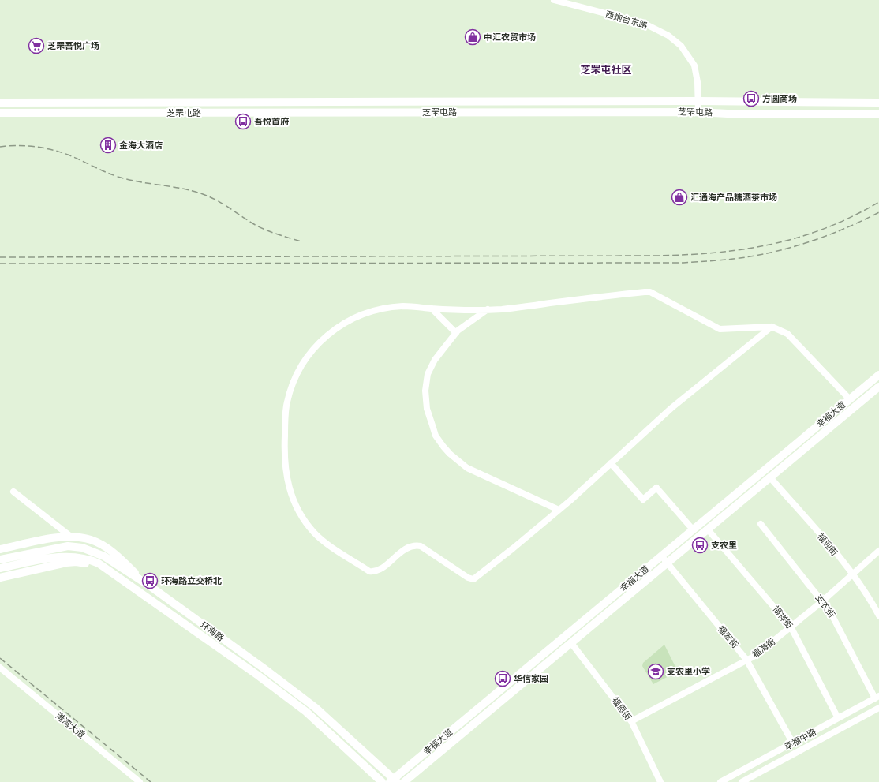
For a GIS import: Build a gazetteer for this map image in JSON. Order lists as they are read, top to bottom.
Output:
{
  "streets": {
    "main road": ["芝罘屯路", "幸福大道", "环海路"],
    "street": [
      "西炮台东路",
      "福迎街",
      "支农街",
      "福祥街",
      "福宏街",
      "福海街",
      "福恩街",
      "港湾大道",
      "幸福中路"
    ]
  },
  "crossings": [
    ["西炮台东路", "芝罘屯路"],
    ["幸福大道", "福迎街"],
    ["幸福大道", "福祥街"],
    ["幸福大道", "环海路"],
    ["幸福大道", "福宏街"],
    ["幸福大道", "福恩街"],
    ["福迎街", "福海街"],
    ["支农街", "福海街"],
    ["支农街", "幸福中路"],
    ["福祥街", "福海街"],
    ["福祥街", "幸福中路"],
    ["福宏街", "福海街"],
    ["福宏街", "幸福中路"],
    ["福海街", "福恩街"]
  ],
  "districts": ["芝罘屯社区"],
  "places": {
    "shop": ["中汇农贸市场", "汇通海产品糖酒茶市场"],
    "supermarket": ["芝罘吾悦广场"],
    "bus stop": [
      "方圆商场",
      "吾悦首府",
      "支农里",
      "环海路立交桥北",
      "华信家园"
    ],
    "building": ["金海大酒店"],
    "school or university": ["支农里小学"]
  }
}
